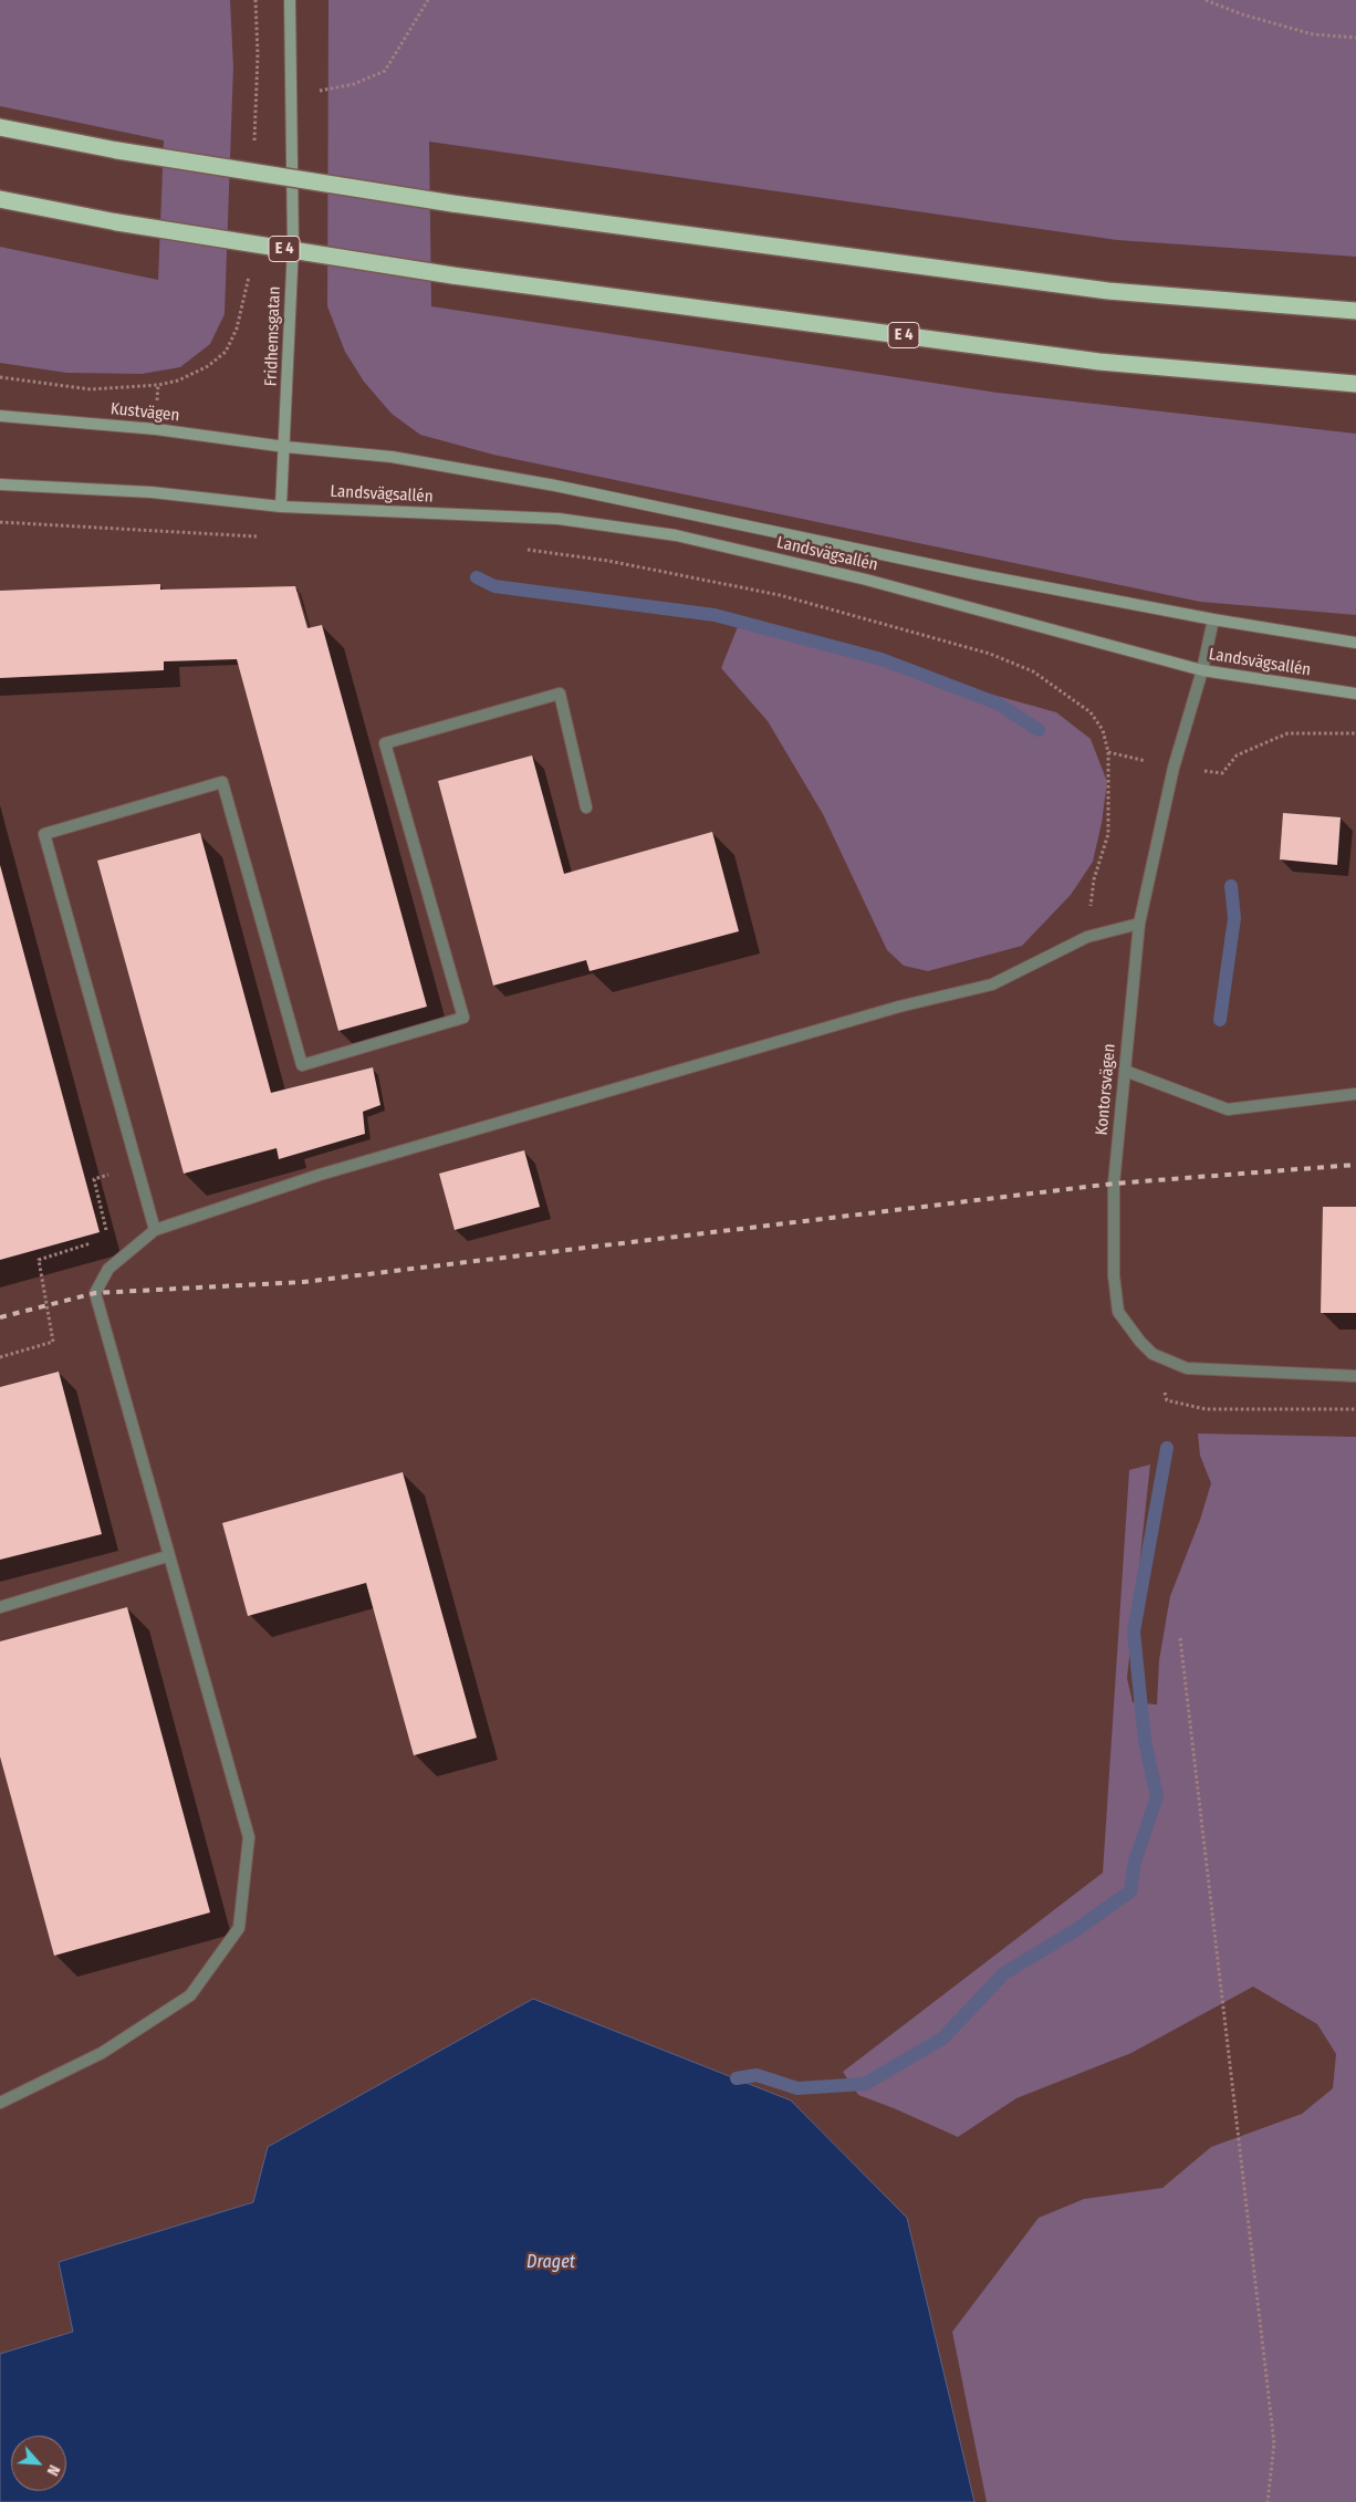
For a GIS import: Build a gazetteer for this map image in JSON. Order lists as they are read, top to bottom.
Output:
{
  "streets": {
    "highway": ["E 4"],
    "main road": ["Fridhemsgatan", "Kustvägen", "Landsvägsallén"],
    "street": ["Kontorsvägen"]
  },
  "crossings": [
    ["Fridhemsgatan", "Kustvägen"],
    ["Fridhemsgatan", "Landsvägsallén"],
    ["Kustvägen", "Landsvägsallén"],
    ["Landsvägsallén", "Kontorsvägen"]
  ],
  "water": ["Draget"],
  "north": "bottom right"
}
